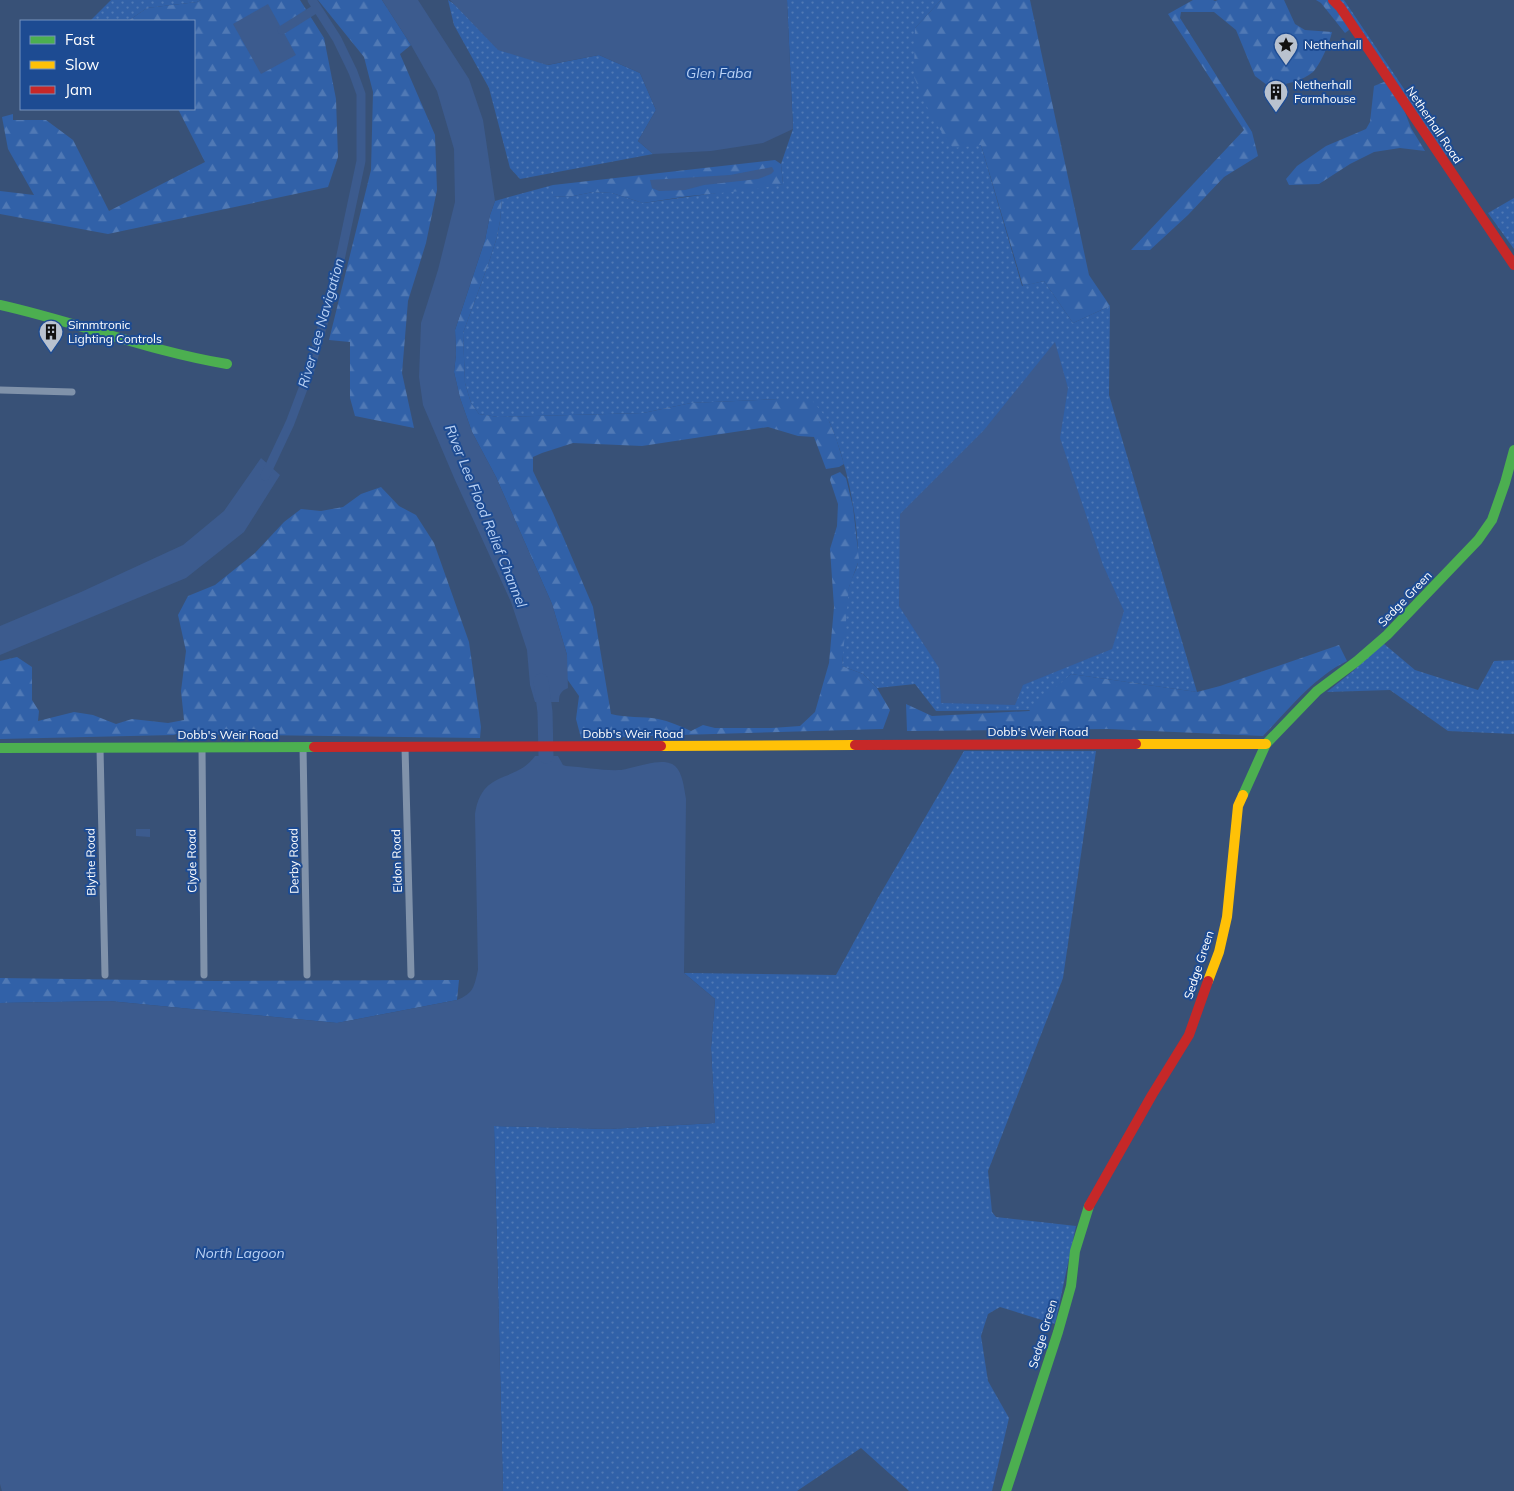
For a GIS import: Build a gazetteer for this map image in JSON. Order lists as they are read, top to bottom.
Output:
{
  "streets": {
    "street": [
      "Netherhall Road",
      "Sedge Green",
      "Dobb's Weir Road",
      "Clyde Road",
      "Derby Road",
      "Eldon Road",
      "Blythe Road"
    ]
  },
  "crossings": [
    ["Sedge Green", "Dobb's Weir Road"],
    ["Dobb's Weir Road", "Clyde Road"],
    ["Dobb's Weir Road", "Derby Road"],
    ["Dobb's Weir Road", "Eldon Road"],
    ["Dobb's Weir Road", "Blythe Road"]
  ],
  "water": [
    "Glen Faba",
    "River Lee Navigation",
    "River Lee Flood Relief Channel",
    "North Lagoon"
  ],
  "places": {
    "place": ["Netherhall"],
    "building": ["Netherhall Farmhouse", "Simmtronic Lighting Controls"]
  },
  "legend": ["Fast", "Slow", "Jam"]
}
